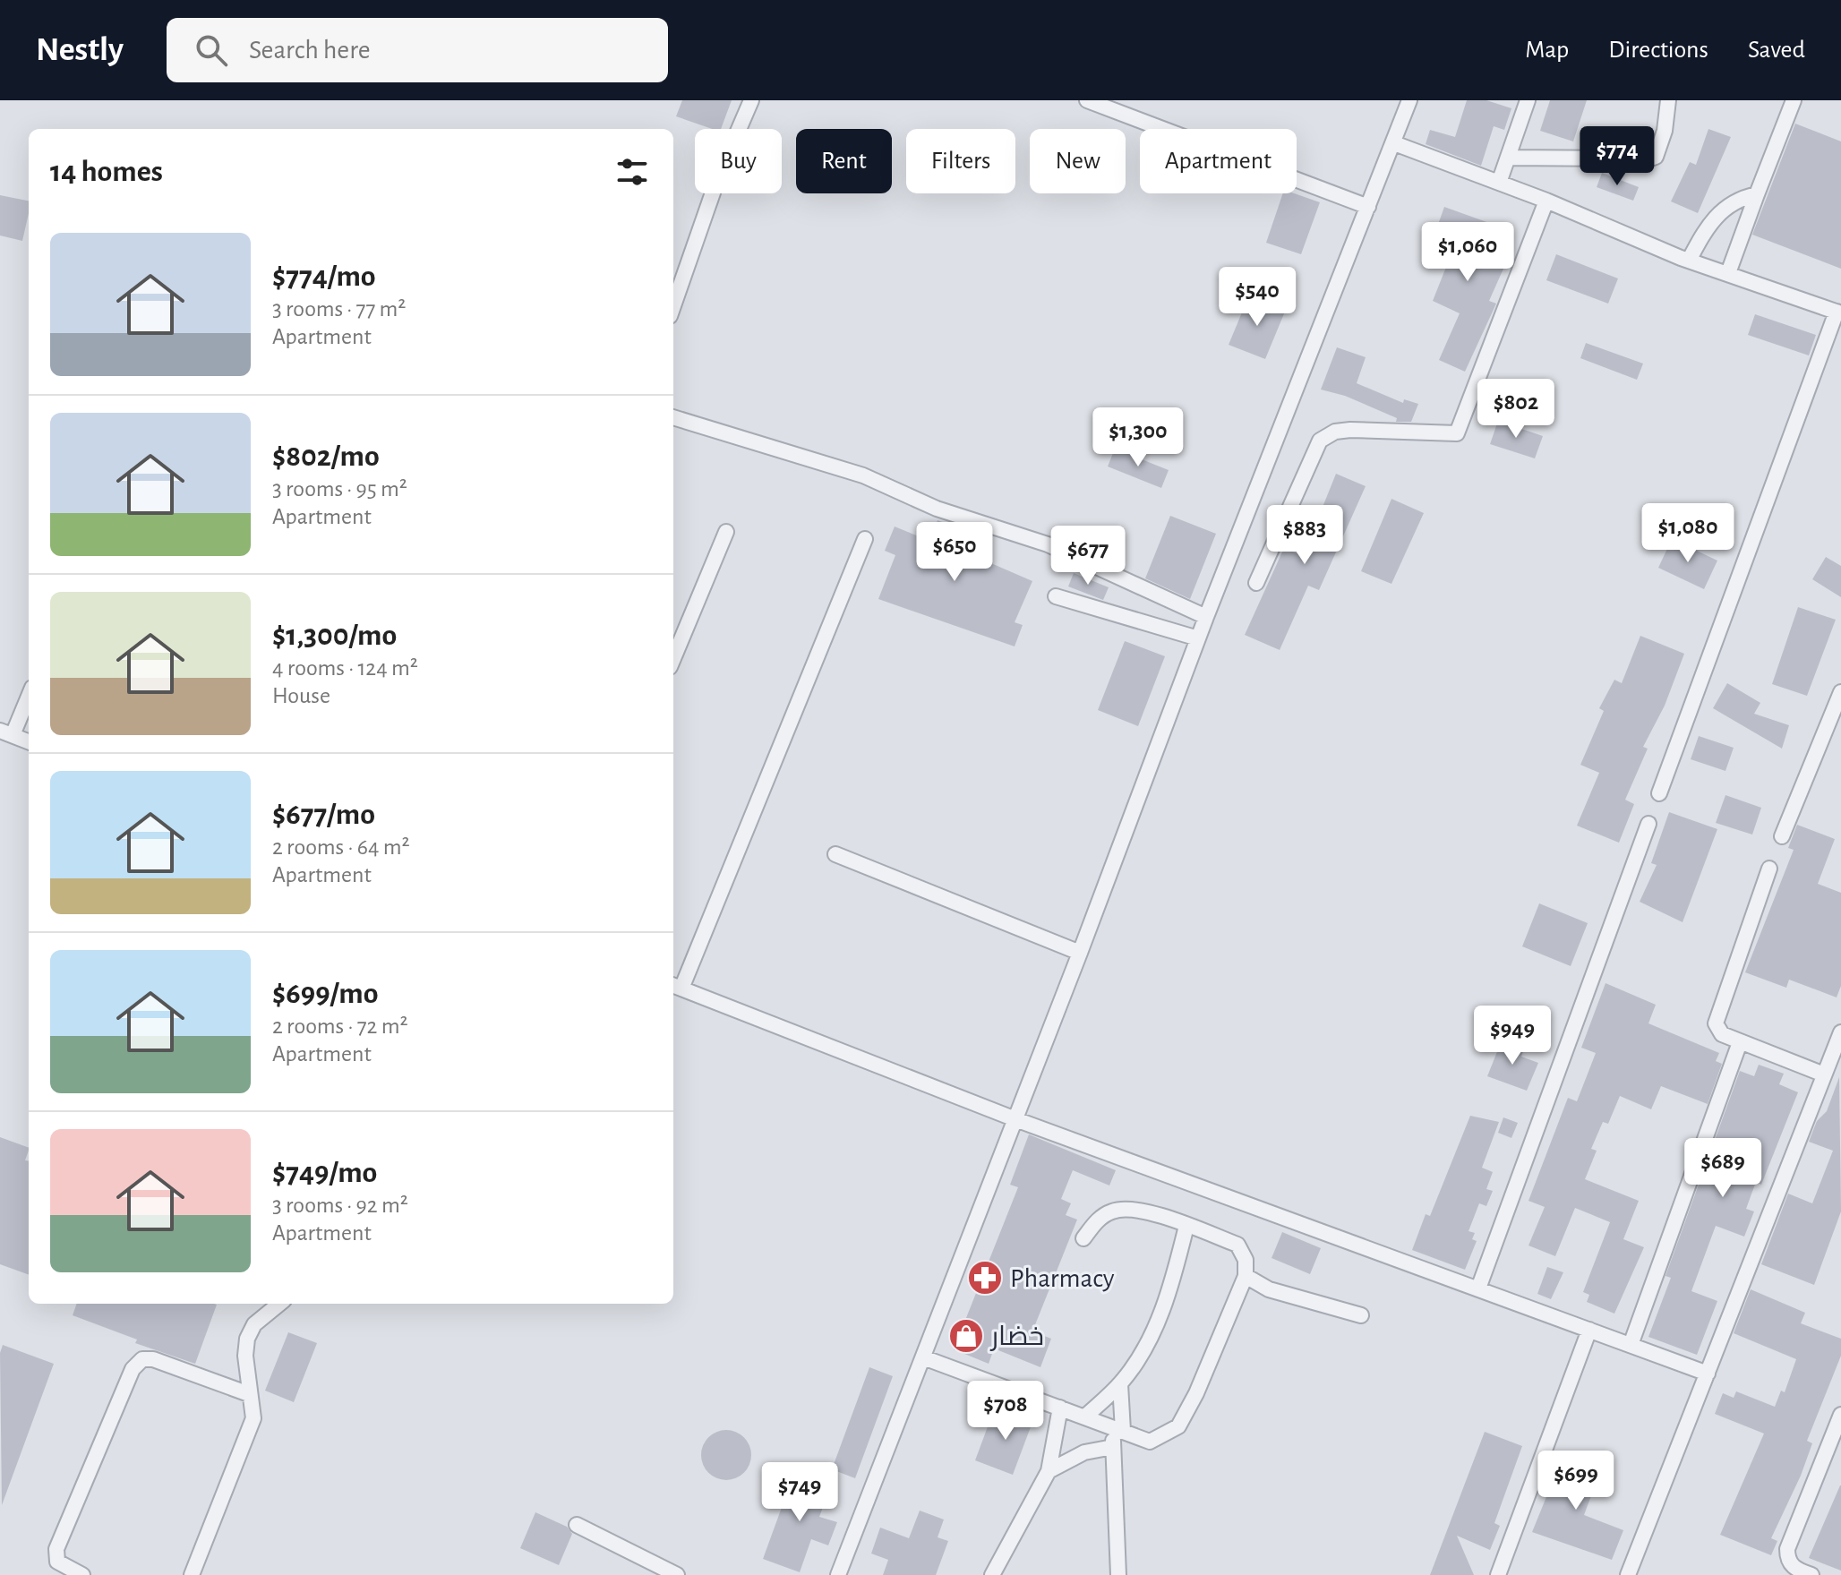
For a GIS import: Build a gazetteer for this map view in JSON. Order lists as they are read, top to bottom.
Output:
{
  "places": {
    "pharmacy": ["Pharmacy"],
    "shop": ["خضار"]
  },
  "page": {
    "header": "Nestly",
    "search": "Search here",
    "nav": ["Map", "Directions", "Saved"],
    "price": [
      "$774",
      "$1,060",
      "$540",
      "$802",
      "$1,300",
      "$1,080",
      "$883",
      "$650",
      "$677",
      "$949",
      "$689",
      "$708",
      "$699",
      "$749"
    ],
    "chip": [
      "Buy",
      "Rent",
      "Filters",
      "New",
      "Apartment"
    ],
    "heading": "14 homes",
    "list": [
      {
        "name": "$774/mo",
        "note": "3 rooms · 77 m² · Apartment"
      },
      {
        "name": "$802/mo",
        "note": "3 rooms · 95 m² · Apartment"
      },
      {
        "name": "$1,300/mo",
        "note": "4 rooms · 124 m² · House"
      },
      {
        "name": "$677/mo",
        "note": "2 rooms · 64 m² · Apartment"
      },
      {
        "name": "$699/mo",
        "note": "2 rooms · 72 m² · Apartment"
      },
      {
        "name": "$749/mo",
        "note": "3 rooms · 92 m² · Apartment"
      }
    ]
  }
}
